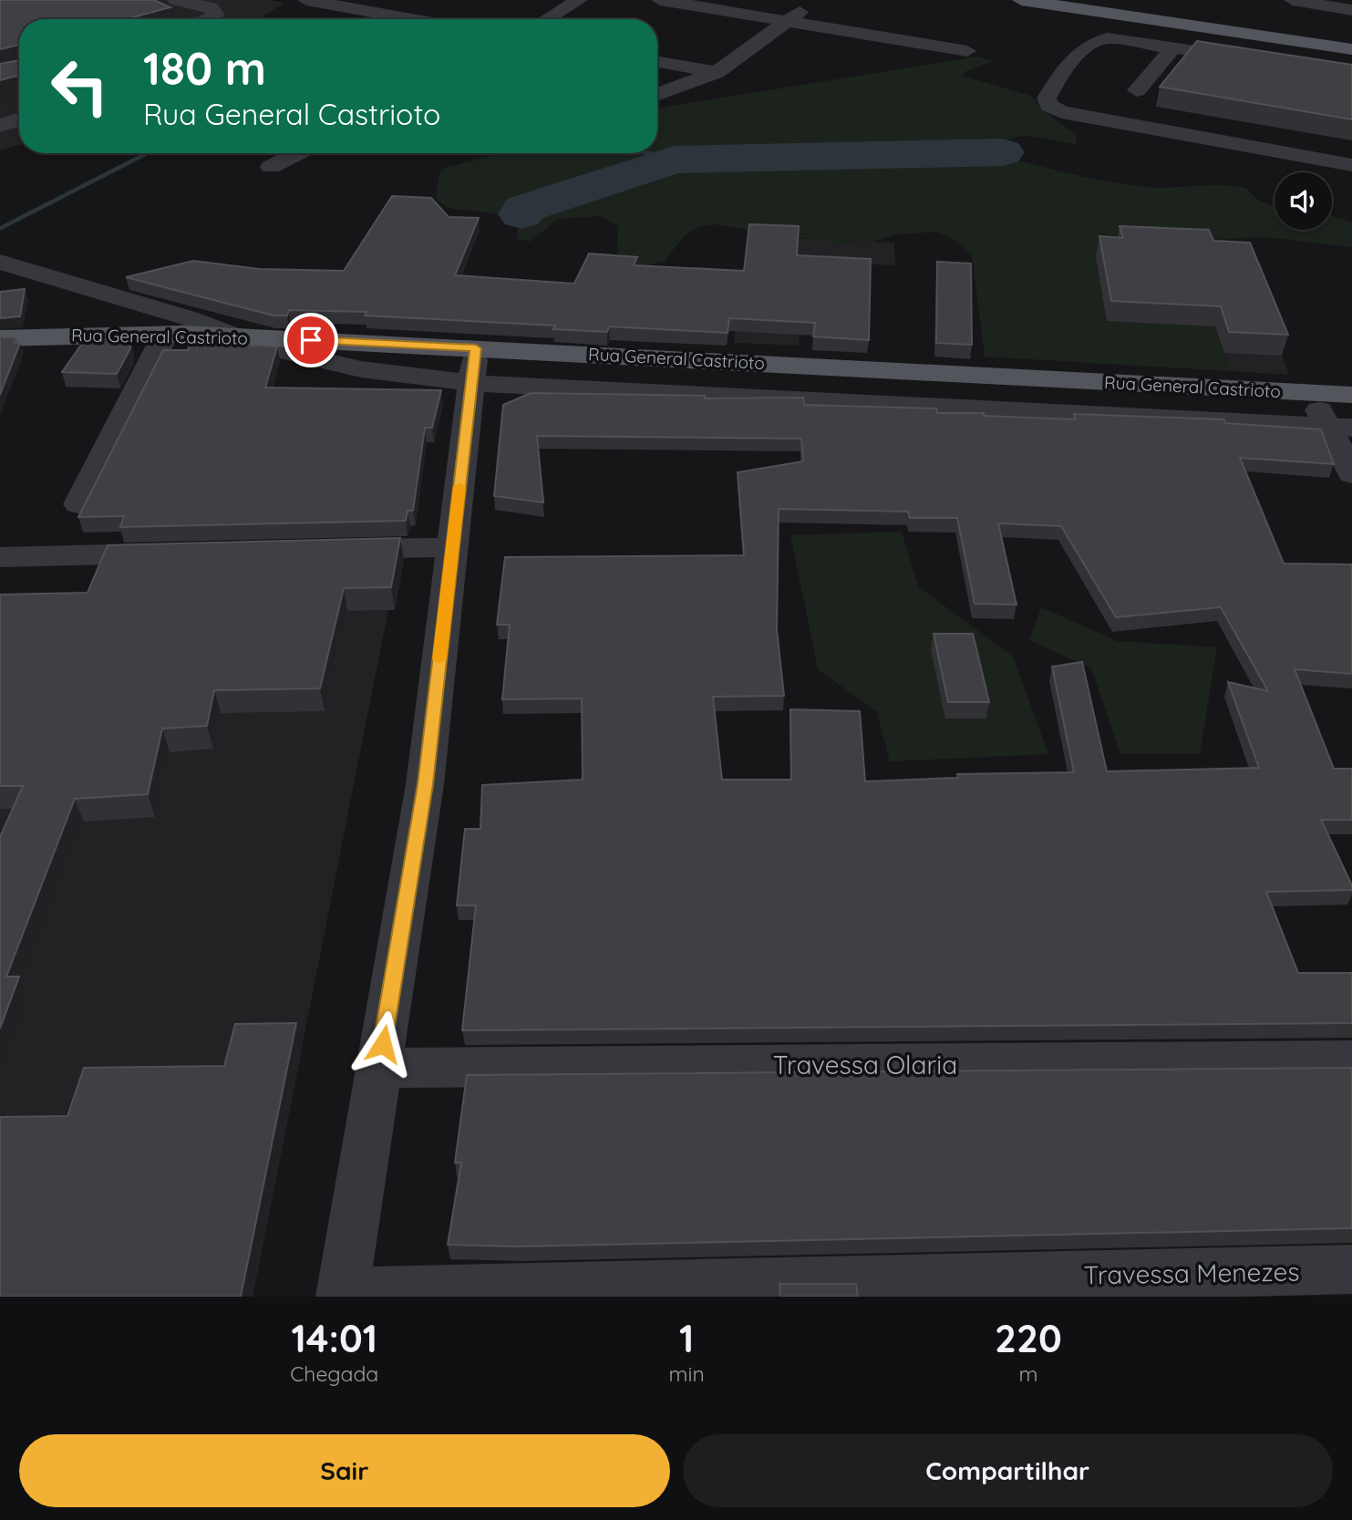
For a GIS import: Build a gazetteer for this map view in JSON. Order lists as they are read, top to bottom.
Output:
{
  "streets": {
    "main road": ["Rua General Castrioto"],
    "street": ["Travessa Olaria", "Travessa Menezes"]
  },
  "page": {
    "turn": ["180 m", "Rua General Castrioto"],
    "eta": [
      "14:01",
      "Chegada",
      "1",
      "min",
      "220",
      "m"
    ],
    "buttons": ["Sair", "Compartilhar"]
  }
}
